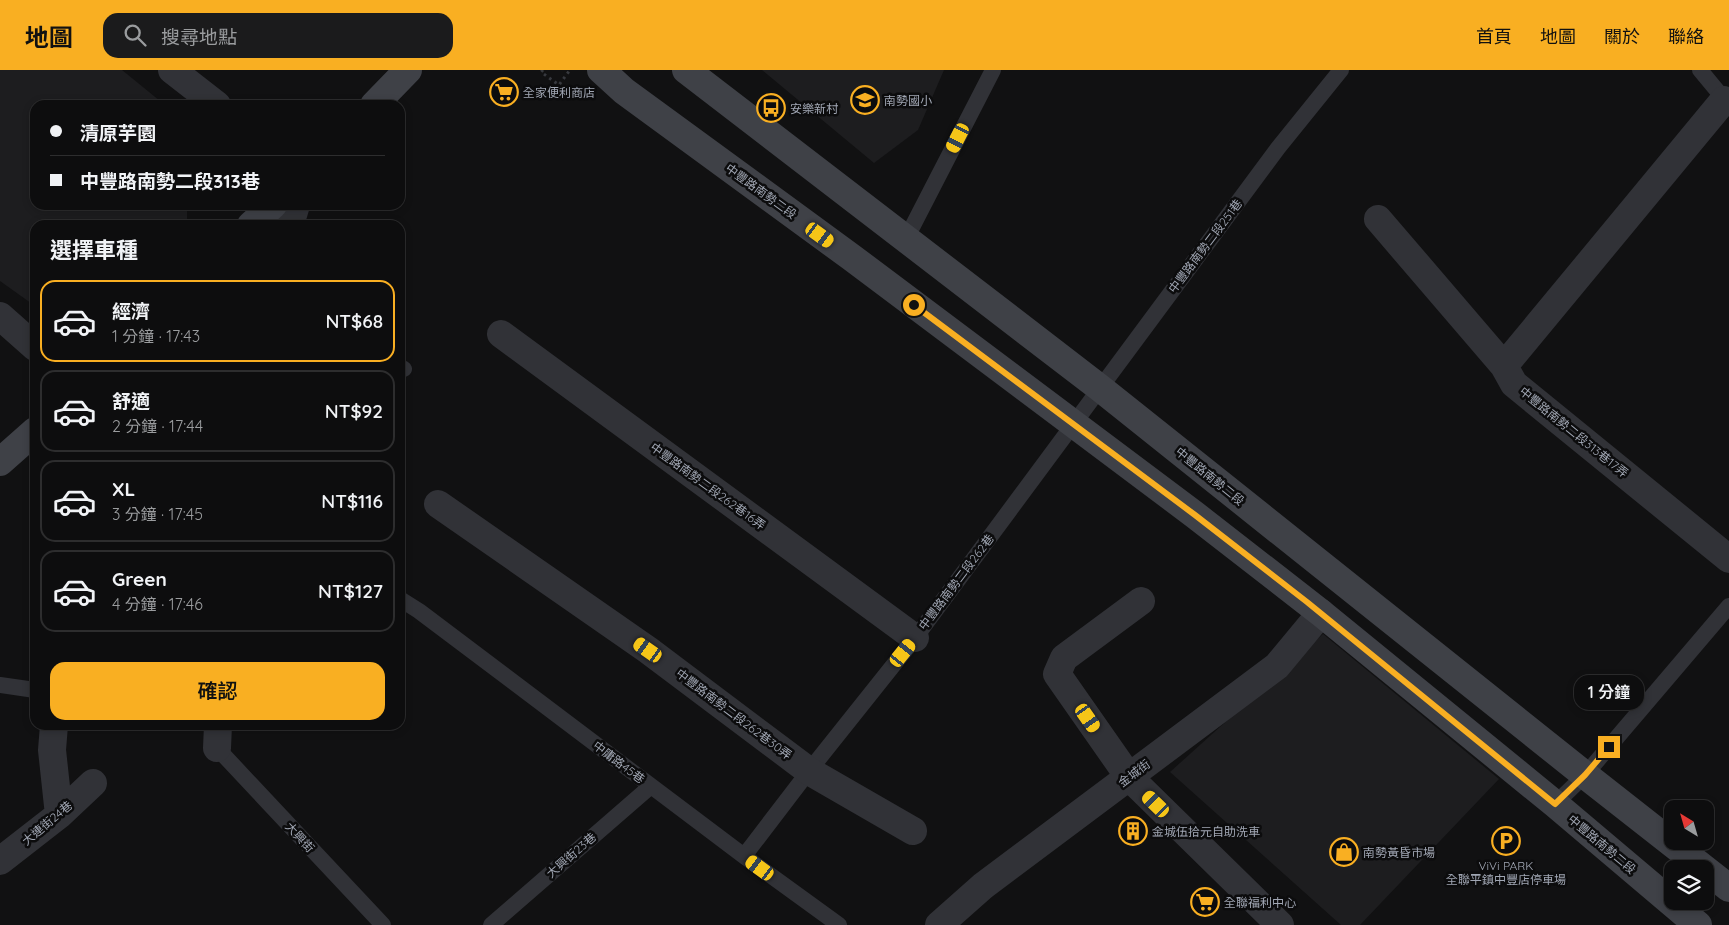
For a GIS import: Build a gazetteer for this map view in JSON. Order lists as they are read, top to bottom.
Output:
{
  "streets": {
    "main road": ["中豐路南勢二段"],
    "street": [
      "中豐路南勢二段313巷17弄",
      "中豐路南勢二段262巷16弄",
      "中豐路南勢二段262巷30弄",
      "金城街",
      "大連街24巷"
    ],
    "lane": [
      "中豐路南勢二段251巷",
      "中豐路南勢二段262巷",
      "中庸路45巷",
      "大興街",
      "大興街23巷"
    ]
  },
  "crossings": [
    ["中豐路南勢二段", "中豐路南勢二段251巷"],
    ["中豐路南勢二段", "中豐路南勢二段262巷"],
    ["中豐路南勢二段", "金城街"],
    ["中豐路南勢二段251巷", "中豐路南勢二段262巷"],
    ["中豐路南勢二段262巷16弄", "中豐路南勢二段262巷"],
    ["中豐路南勢二段262巷", "中豐路南勢二段262巷30弄"],
    ["中豐路南勢二段262巷", "中庸路45巷"],
    ["中庸路45巷", "大興街23巷"]
  ],
  "places": {
    "supermarket": ["全家便利商店", "全聯福利中心"],
    "school or university": ["南勢國小"],
    "bus stop": ["安樂新村"],
    "building": ["金城伍拾元自助洗車"],
    "parking": ["ViVi PARK 全聯平鎮中豐店停車場"],
    "shop": ["南勢黃昏市場"]
  },
  "north": "top left",
  "page": {
    "header": "地圖",
    "search": "搜尋地點",
    "nav": [
      "首頁",
      "地圖",
      "關於",
      "聯絡"
    ],
    "banner": ["清原芋園", "中豐路南勢二段313巷"],
    "heading": "選擇車種",
    "list": [
      {
        "name": "經濟",
        "note": "1 分鐘 · 17:43",
        "value": "NT$68"
      },
      {
        "name": "舒適",
        "note": "2 分鐘 · 17:44",
        "value": "NT$92"
      },
      {
        "name": "XL",
        "note": "3 分鐘 · 17:45",
        "value": "NT$116"
      },
      {
        "name": "Green",
        "note": "4 分鐘 · 17:46",
        "value": "NT$127"
      }
    ],
    "buttons": "確認",
    "bubble": "1 分鐘"
  }
}
